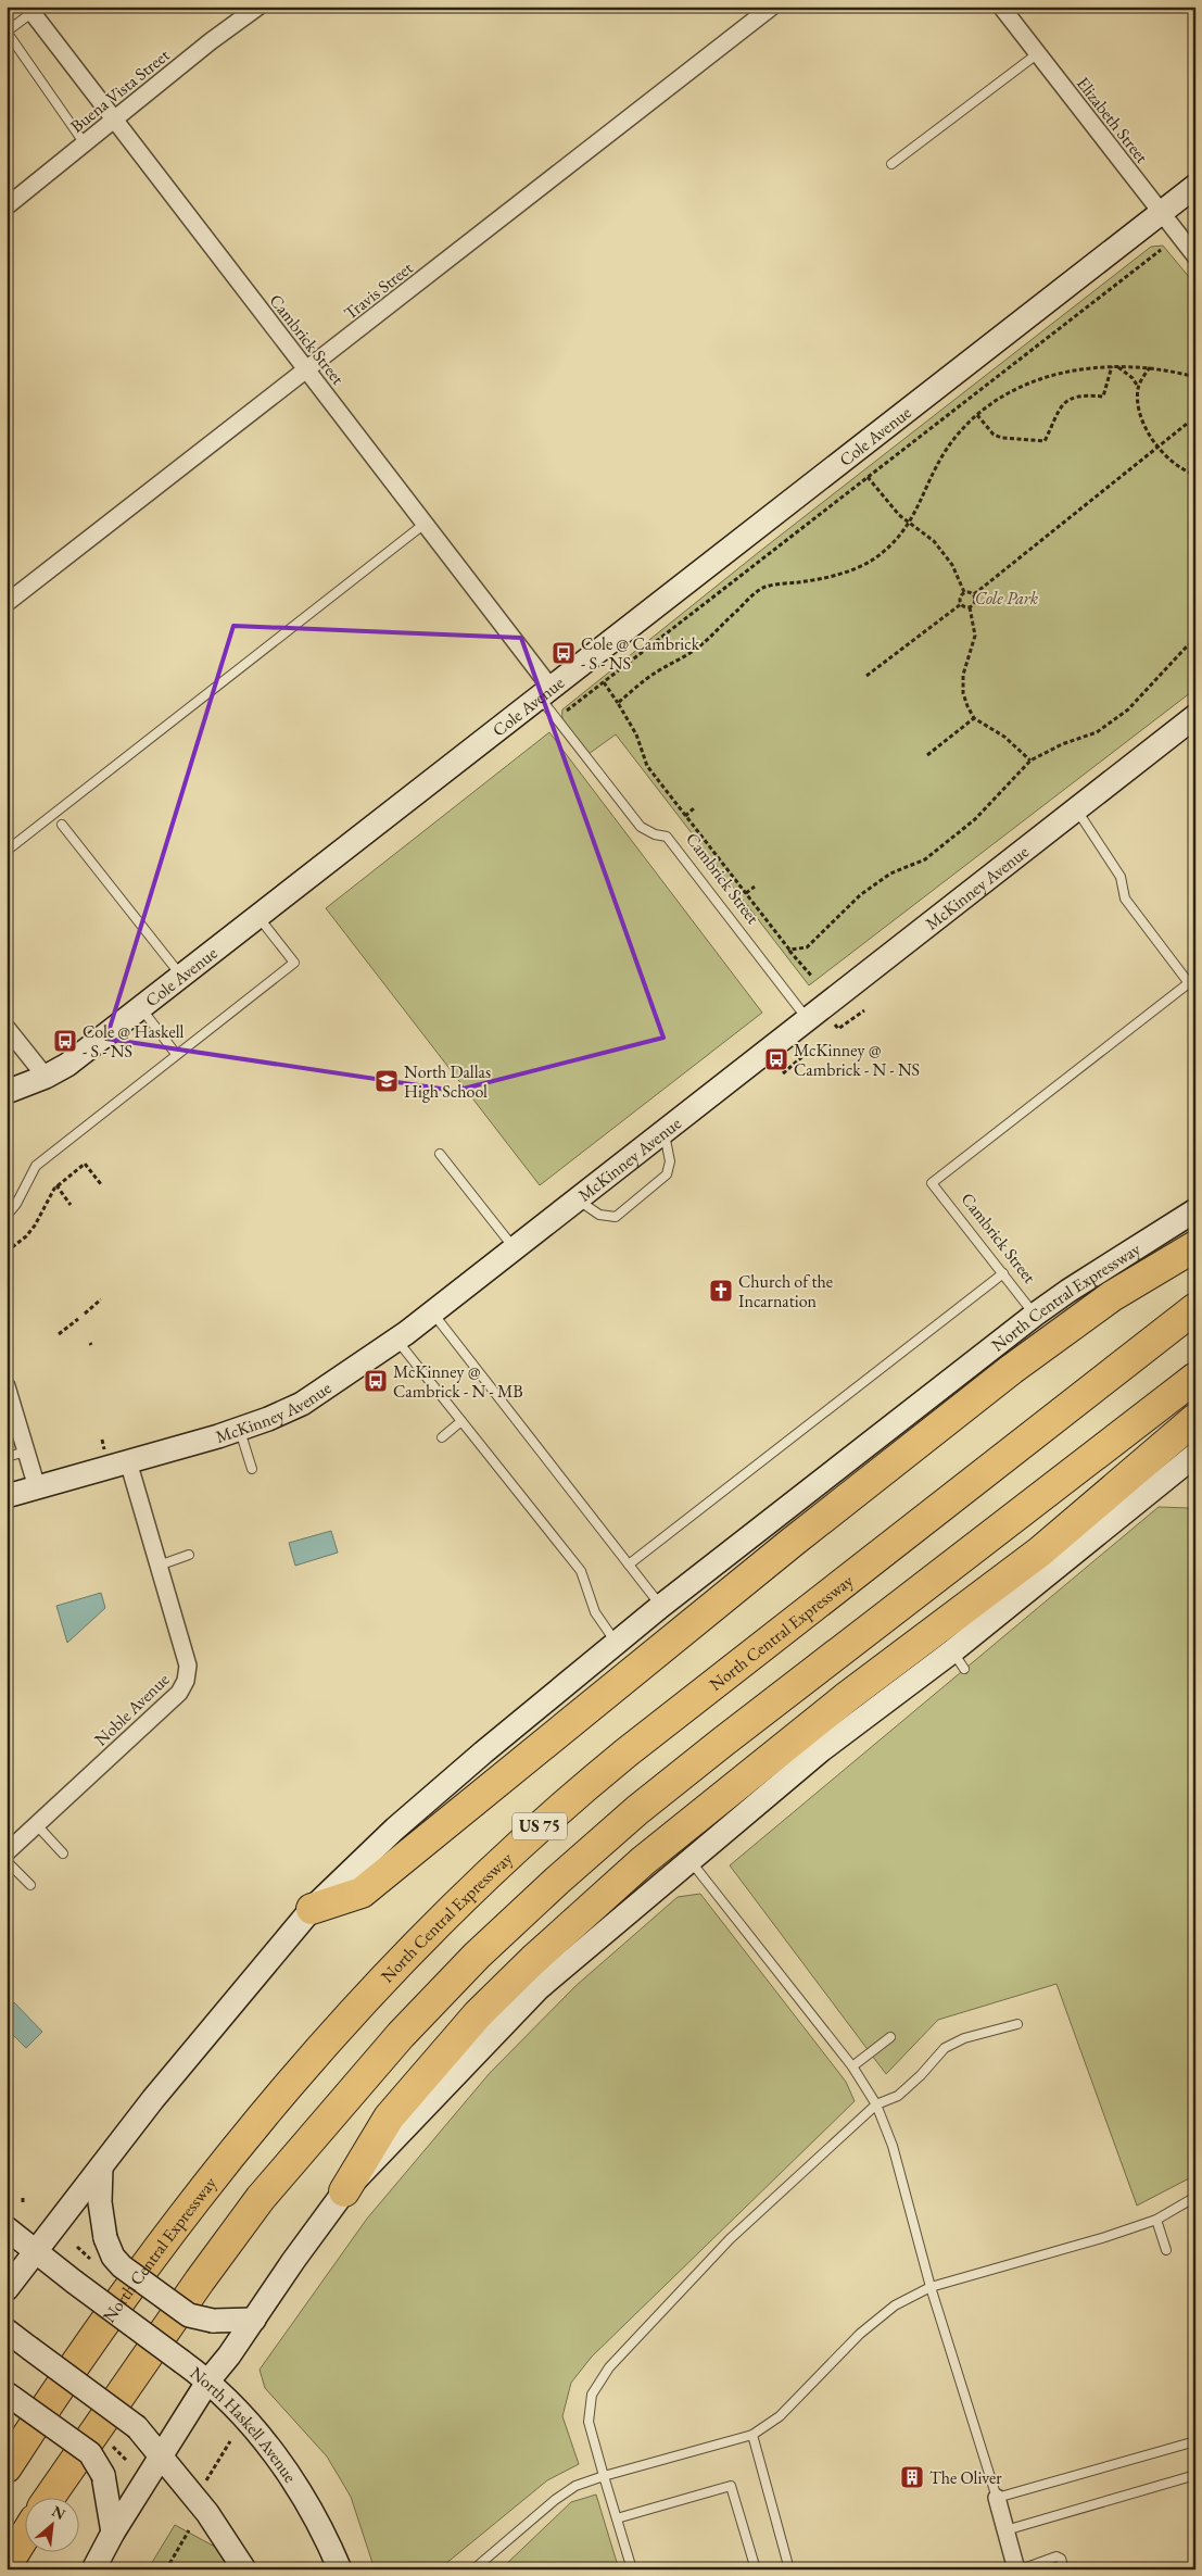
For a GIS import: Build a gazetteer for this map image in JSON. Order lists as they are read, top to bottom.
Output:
{
  "streets": {
    "highway": ["North Central Expressway", "US 75"],
    "street": [
      "Buena Vista Street",
      "Elizabeth Street",
      "Travis Street",
      "Cambrick Street",
      "Cole Avenue",
      "McKinney Avenue",
      "Noble Avenue",
      "North Haskell Avenue"
    ]
  },
  "crossings": [
    ["Buena Vista Street", "Cambrick Street"],
    ["Elizabeth Street", "Cole Avenue"],
    ["Travis Street", "Cambrick Street"],
    ["Cambrick Street", "Cole Avenue"],
    ["Cambrick Street", "McKinney Avenue"],
    ["Cambrick Street", "North Central Expressway"],
    ["McKinney Avenue", "Noble Avenue"],
    ["North Central Expressway", "North Haskell Avenue"]
  ],
  "parks": ["Cole Park"],
  "places": {
    "bus stop": [
      "Cole @ Cambrick - S - NS",
      "Cole @ Haskell - S - NS",
      "McKinney @ Cambrick - N - NS",
      "McKinney @ Cambrick - N - MB"
    ],
    "school or university": ["North Dallas High School"],
    "church": ["Church of the Incarnation"],
    "building": ["The Oliver"]
  },
  "north": "top right"
}
